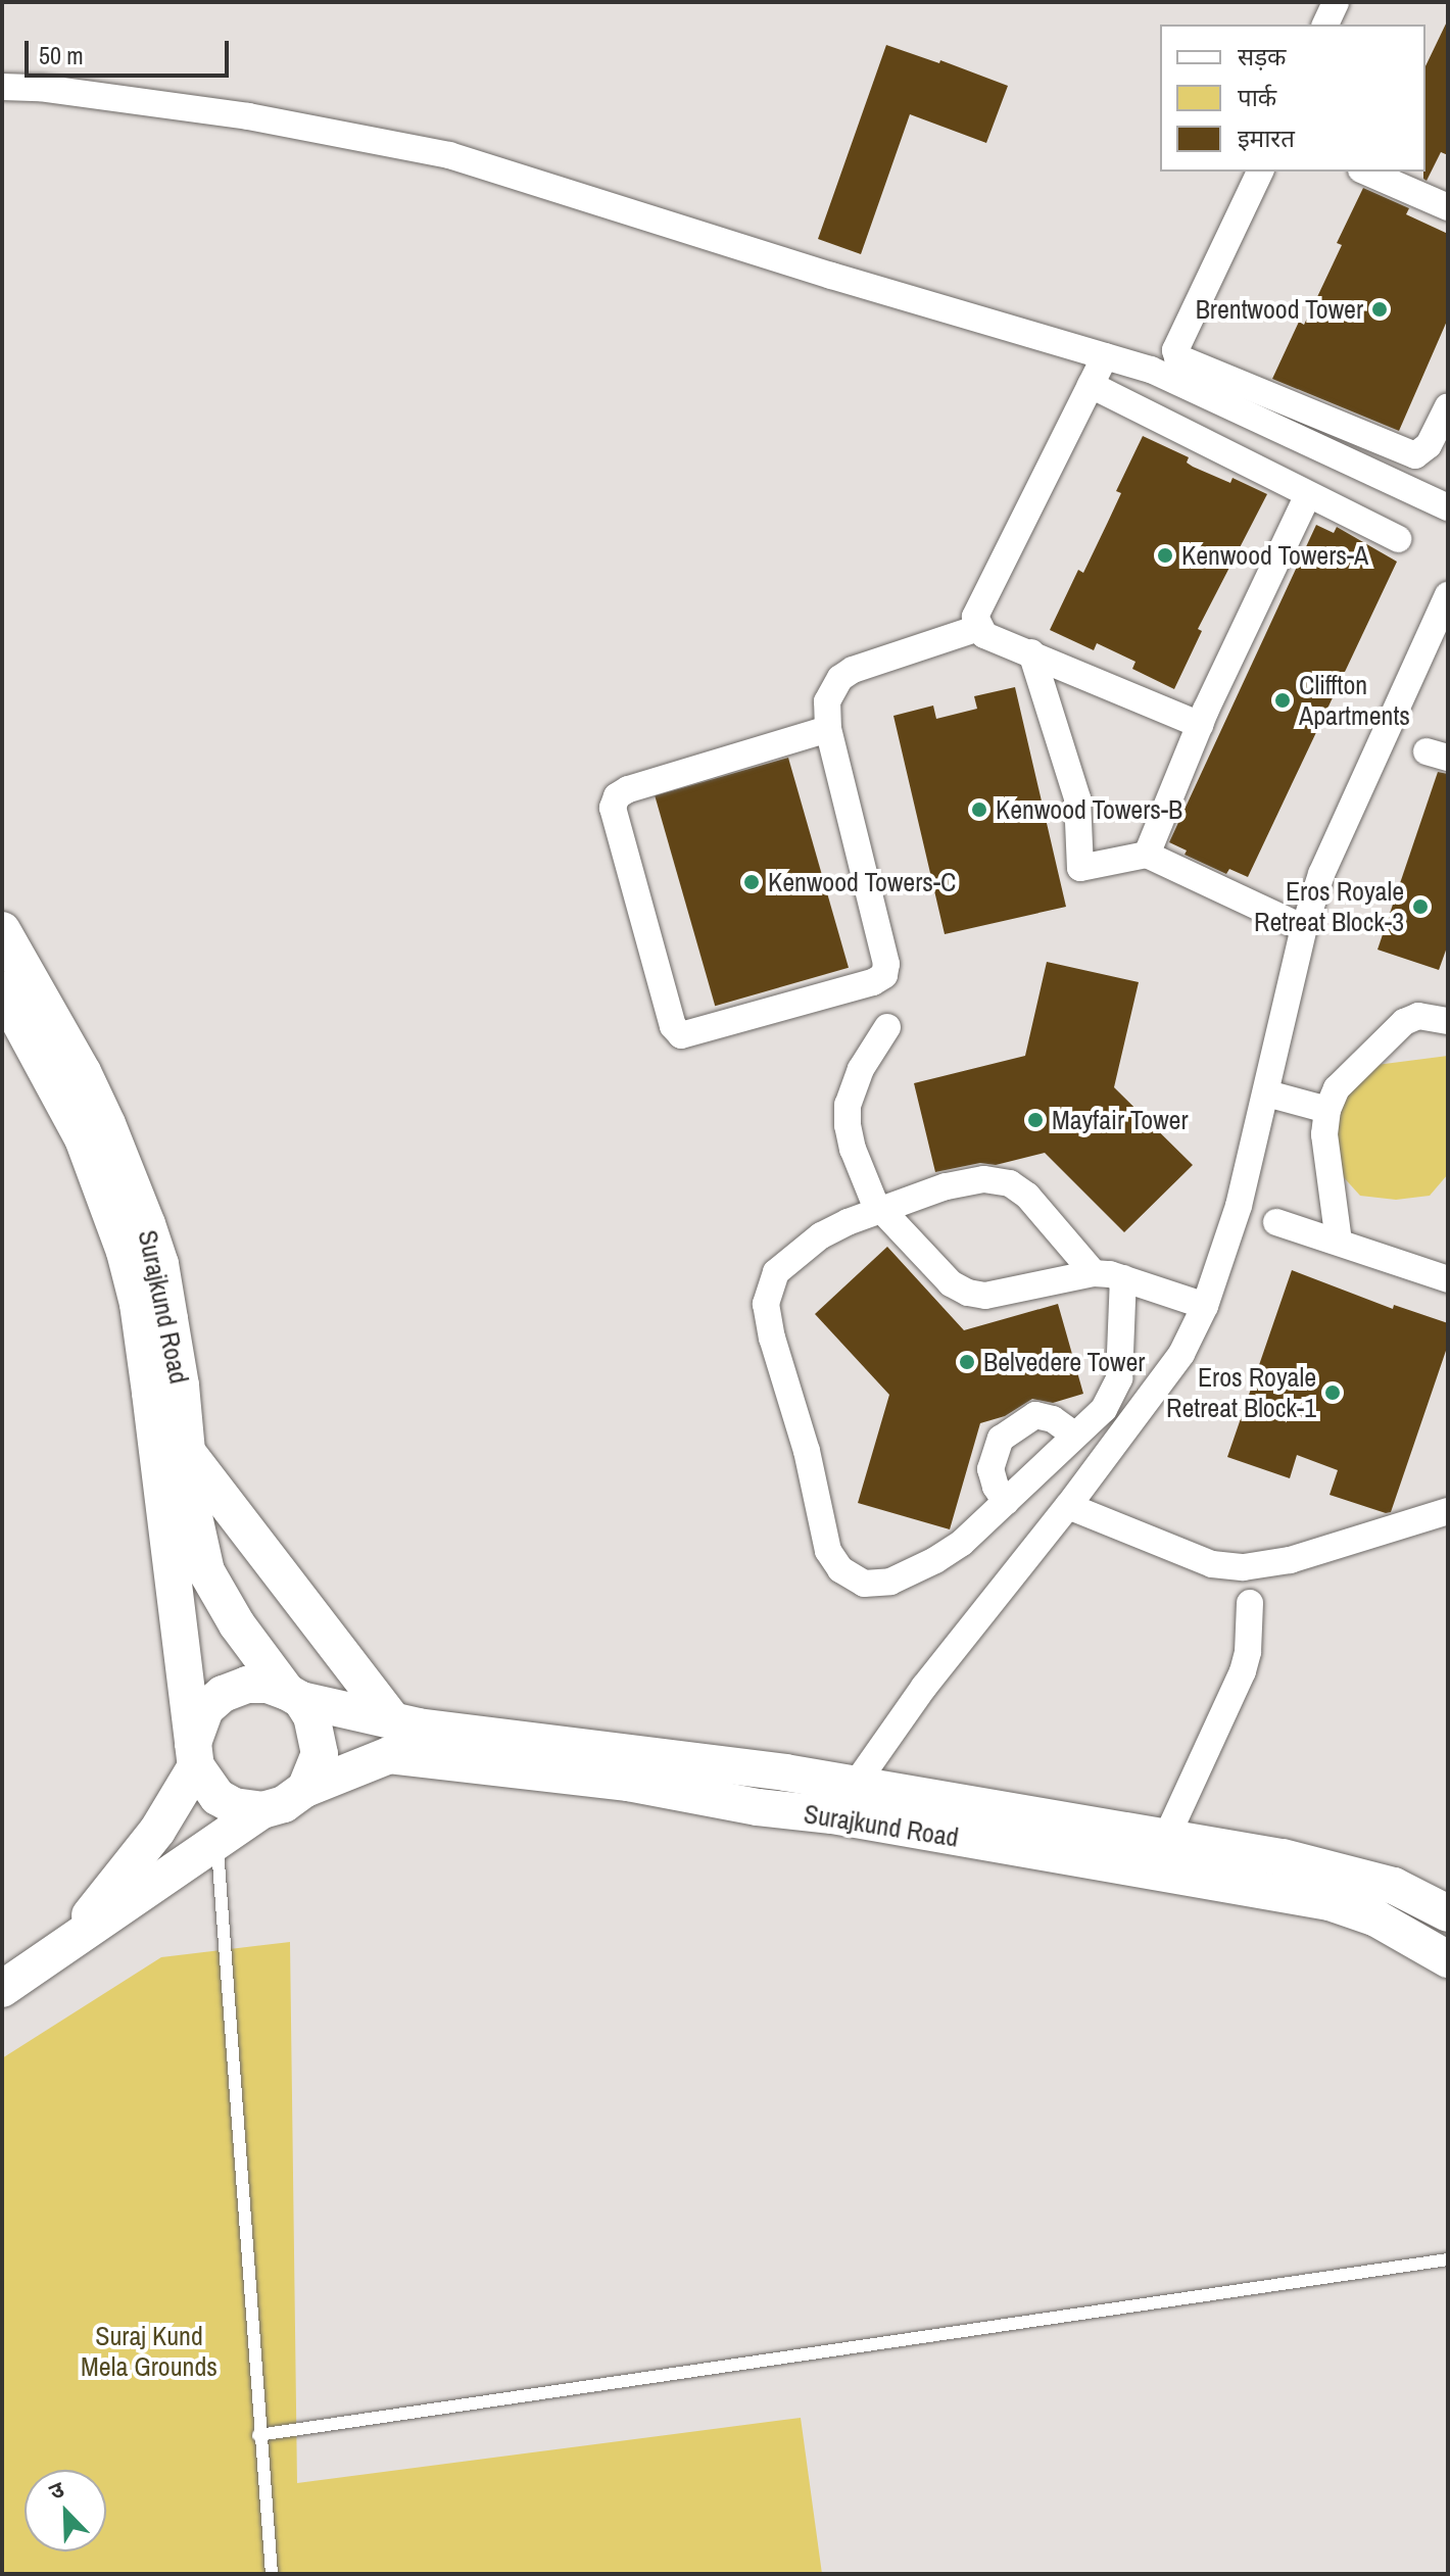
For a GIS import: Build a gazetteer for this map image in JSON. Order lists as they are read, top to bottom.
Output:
{
  "streets": {
    "main road": ["Surajkund Road"]
  },
  "parks": ["Suraj Kund Mela Grounds"],
  "places": [
    "Brentwood Tower",
    "Kenwood Towers-A",
    "Cliffton Apartments",
    "Kenwood Towers-B",
    "Kenwood Towers-C",
    "Eros Royale Retreat Block-3",
    "Mayfair Tower",
    "Belvedere Tower",
    "Eros Royale Retreat Block-1"
  ],
  "legend": ["सड़क", "पार्क", "इमारत"],
  "scale_bar": "50 m",
  "north": "top left"
}
